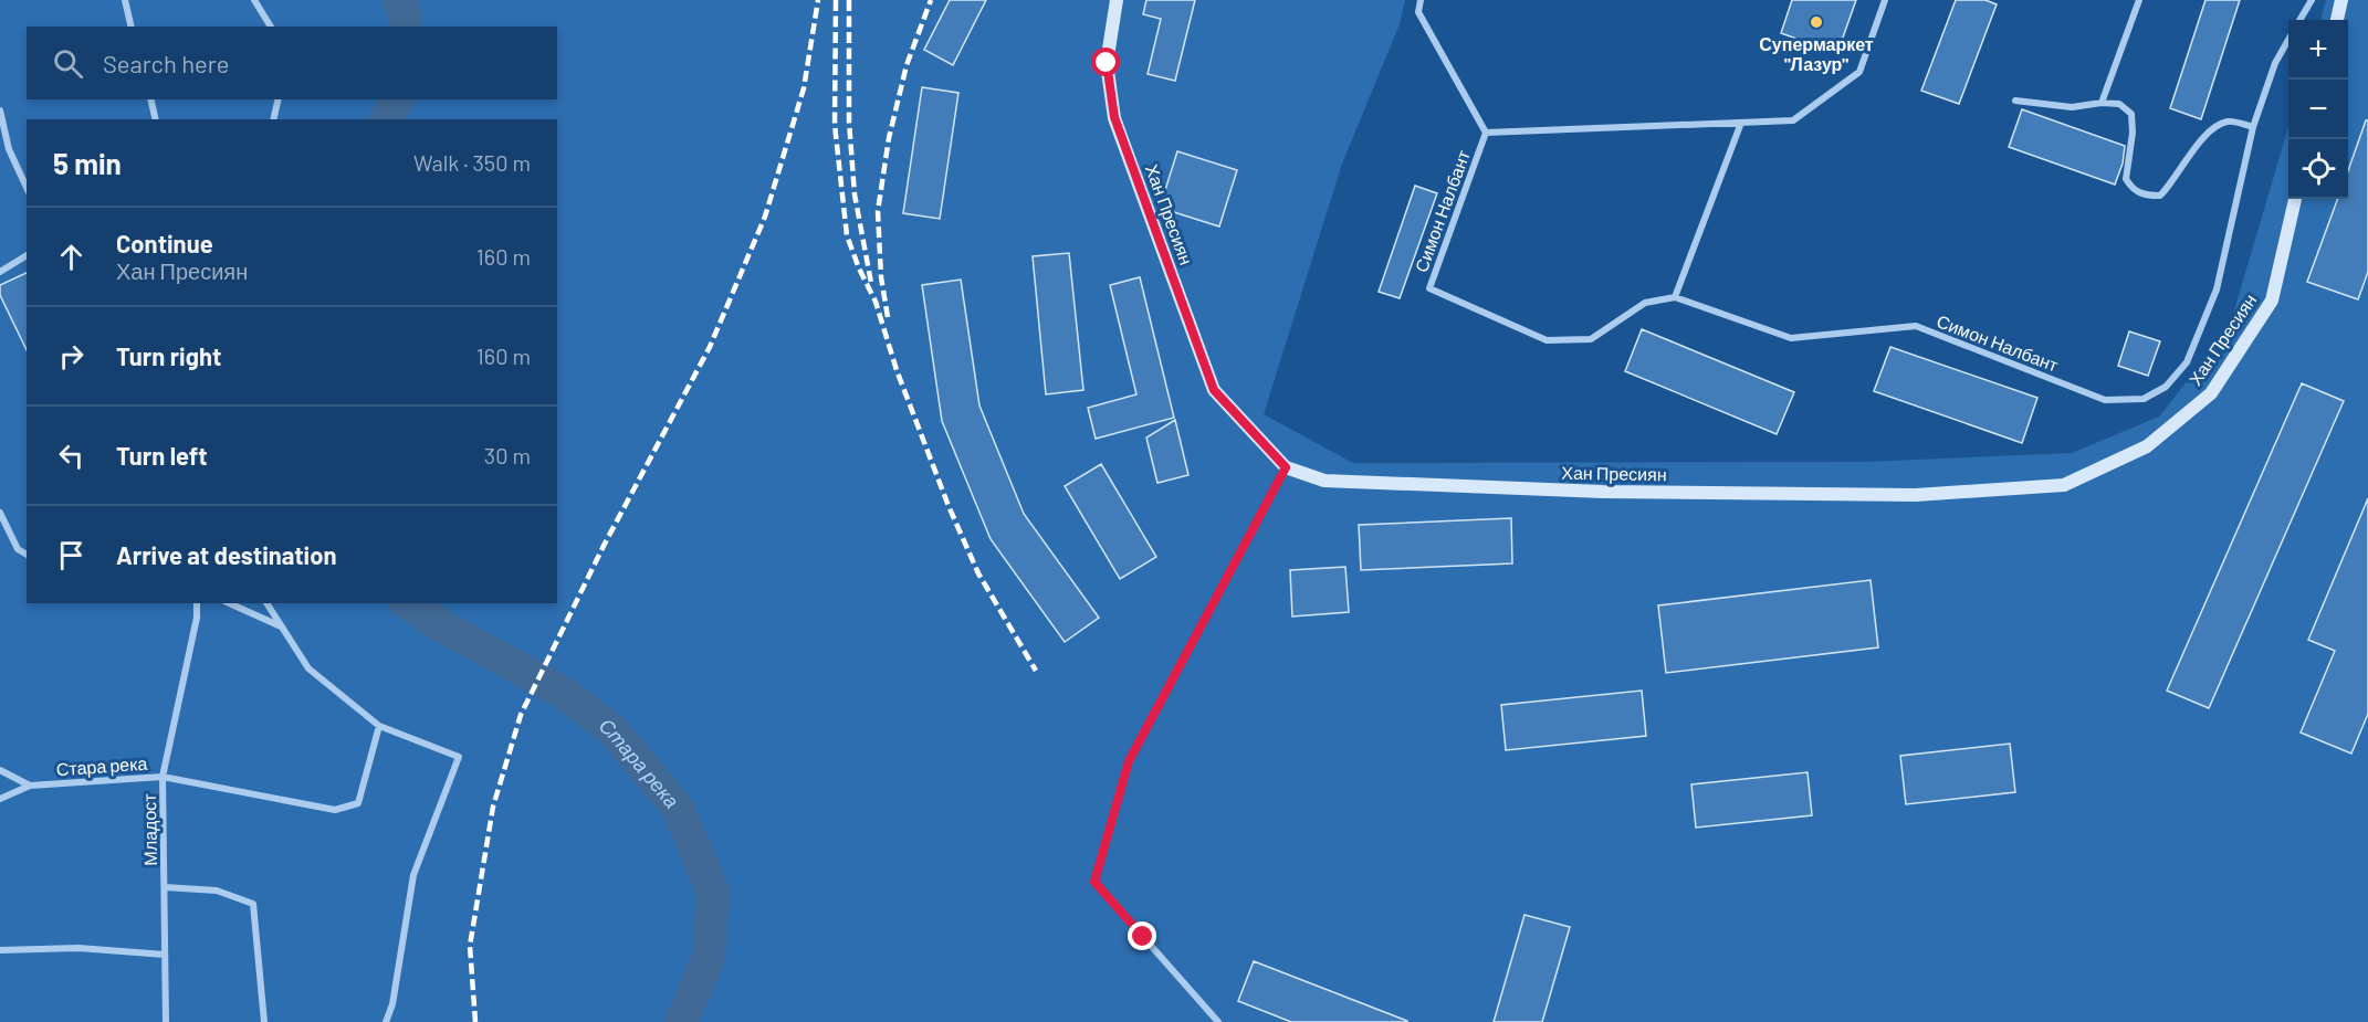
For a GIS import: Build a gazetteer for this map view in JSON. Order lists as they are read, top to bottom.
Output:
{
  "streets": {
    "street": [
      "Симон Налбант",
      "Хан Пресиян",
      "Стара река",
      "Младост"
    ]
  },
  "crossings": [
    ["Стара река", "Младост"]
  ],
  "water": ["Стара река"],
  "places": ["Супермаркет \"Лазур\""],
  "page": {
    "map_buttons": ["+", "−"],
    "search": "Search here",
    "heading": ["5 min", "Walk · 350 m"],
    "list": [
      ["Continue", "Хан Пресиян", "160 m"],
      ["Turn right", "160 m"],
      ["Turn left", "30 m"],
      "Arrive at destination"
    ]
  }
}
